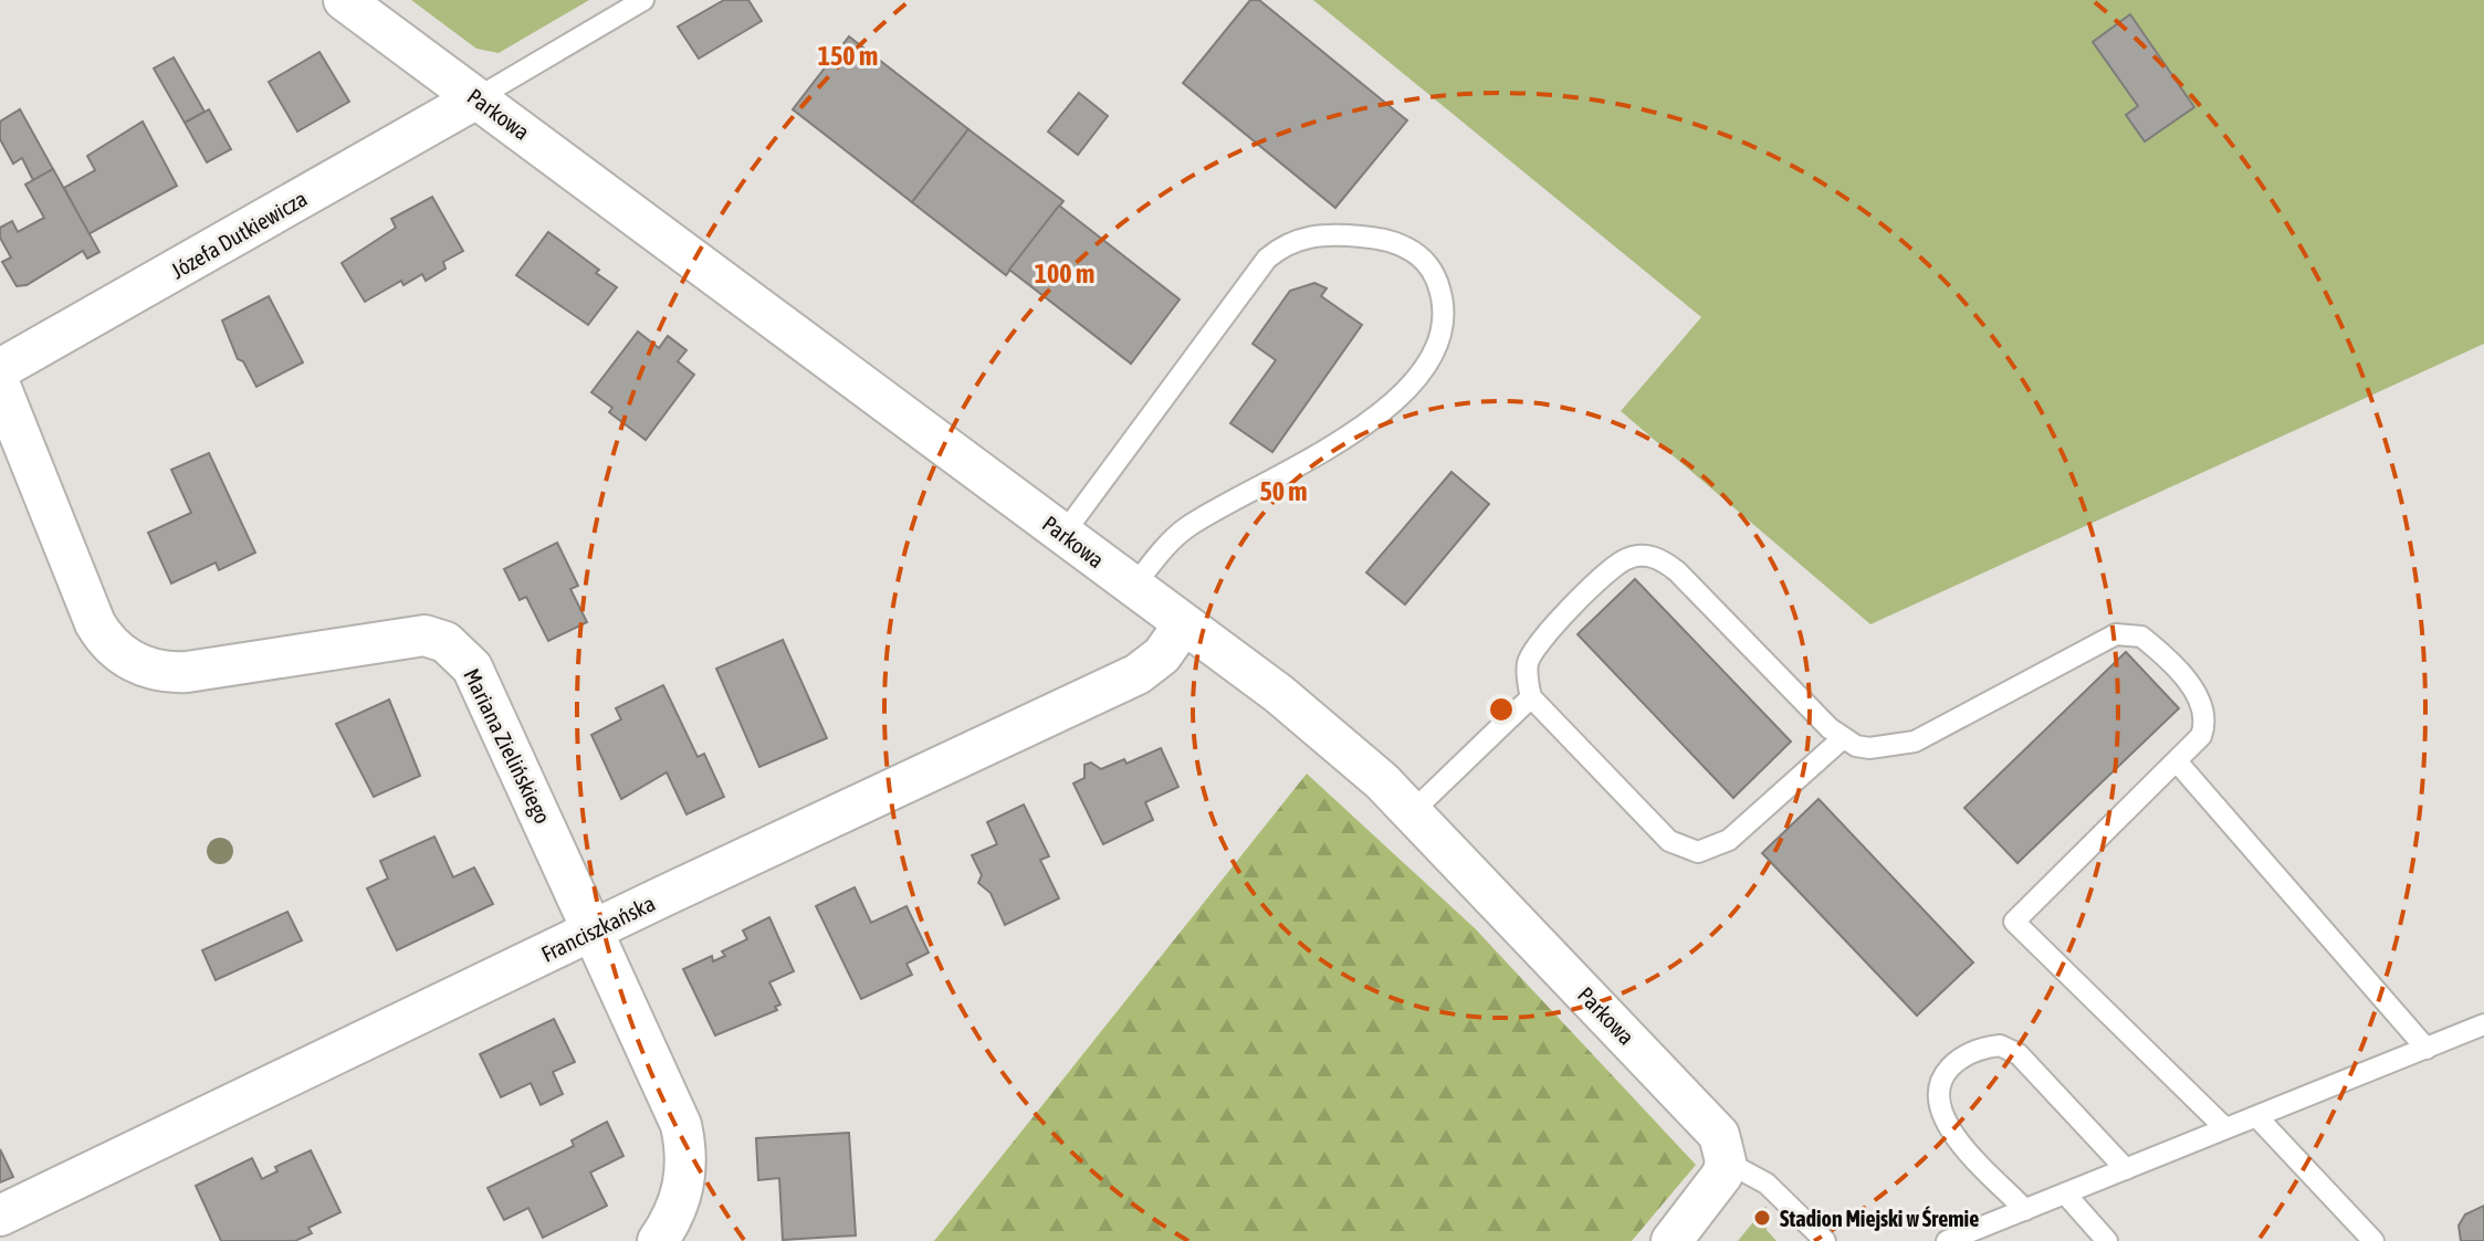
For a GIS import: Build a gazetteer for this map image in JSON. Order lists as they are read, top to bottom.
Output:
{
  "streets": {
    "street": [
      "Parkowa",
      "Józefa Dutkiewicza",
      "Mariana Zielińskiego",
      "Franciszkańska"
    ]
  },
  "crossings": [
    ["Parkowa", "Józefa Dutkiewicza"],
    ["Parkowa", "Franciszkańska"],
    ["Mariana Zielińskiego", "Franciszkańska"]
  ],
  "places": ["Stadion Miejski w Śremie"],
  "rings": ["150 m", "100 m", "50 m"]
}
